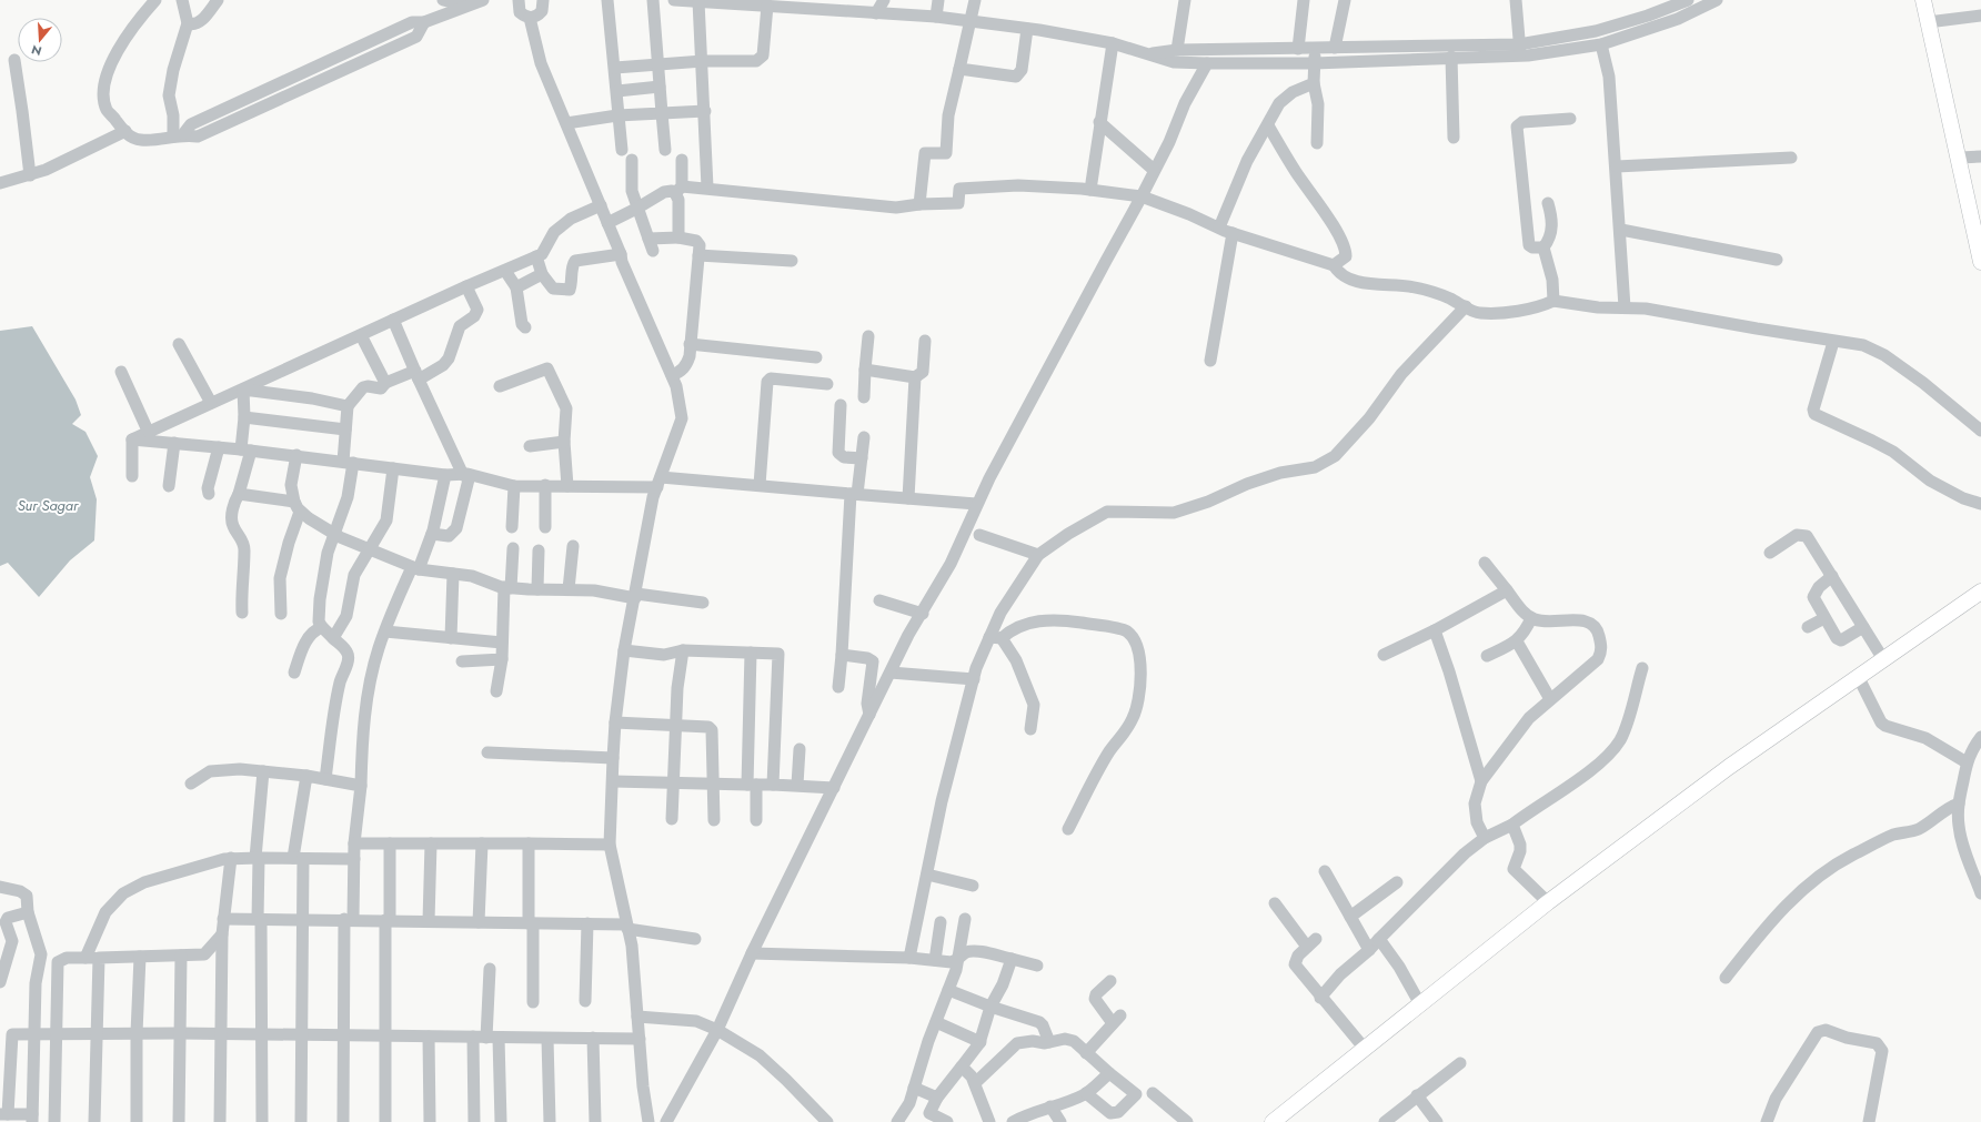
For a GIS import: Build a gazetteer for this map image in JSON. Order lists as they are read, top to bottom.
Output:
{
  "water": ["Sur Sagar"],
  "north": "bottom"
}
